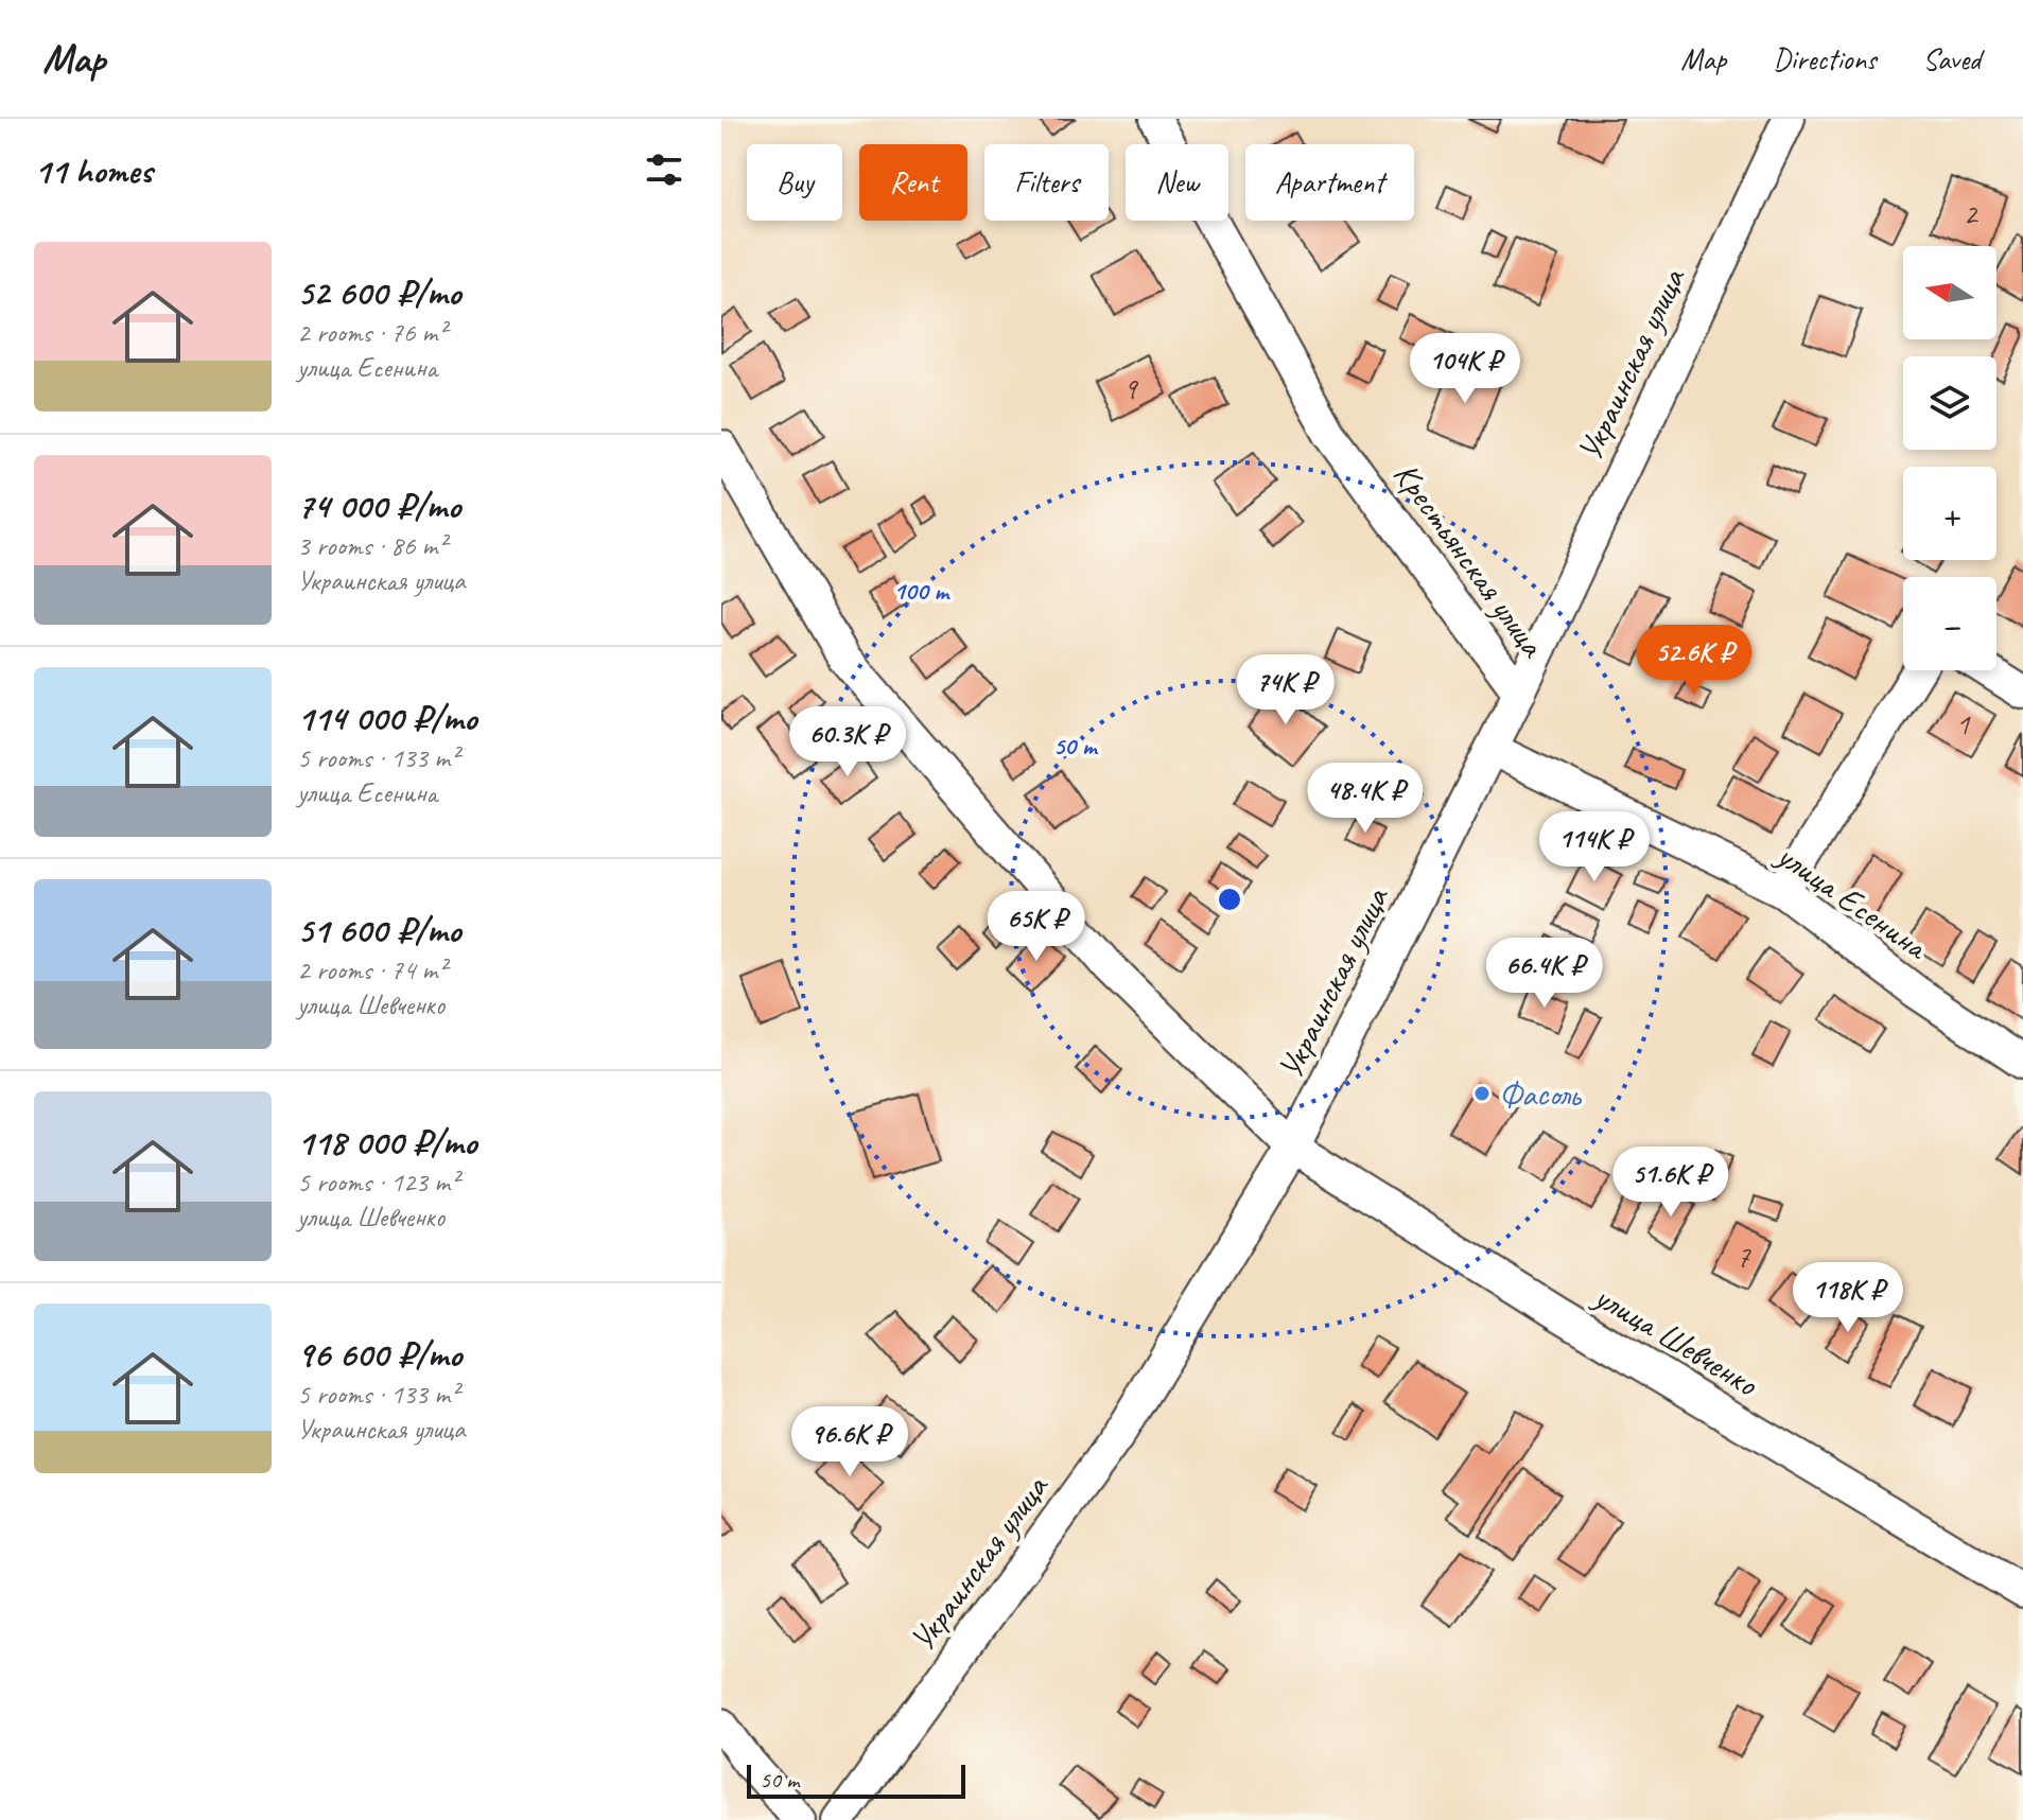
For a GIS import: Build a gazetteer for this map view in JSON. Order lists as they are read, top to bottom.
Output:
{
  "streets": {
    "street": [
      "Украинская улица",
      "Крестьянская улица",
      "улица Есенина",
      "улица Шевченко"
    ]
  },
  "crossings": [
    ["Украинская улица", "Крестьянская улица"],
    ["Украинская улица", "улица Есенина"],
    ["Украинская улица", "улица Шевченко"]
  ],
  "places": ["Фасоль"],
  "house_numbers": [
    "2",
    "9",
    "1",
    "7"
  ],
  "scale_bar": "50 m",
  "north": "left",
  "page": {
    "header": "Map",
    "nav": ["Map", "Directions", "Saved"],
    "heading": "11 homes",
    "chip": [
      "Buy",
      "Rent",
      "Filters",
      "New",
      "Apartment"
    ],
    "list": [
      {
        "name": "52 600 ₽/mo",
        "note": "2 rooms · 76 m² · улица Есенина"
      },
      {
        "name": "74 000 ₽/mo",
        "note": "3 rooms · 86 m² · Украинская улица"
      },
      {
        "name": "114 000 ₽/mo",
        "note": "5 rooms · 133 m² · улица Есенина"
      },
      {
        "name": "51 600 ₽/mo",
        "note": "2 rooms · 74 m² · улица Шевченко"
      },
      {
        "name": "118 000 ₽/mo",
        "note": "5 rooms · 123 m² · улица Шевченко"
      },
      {
        "name": "96 600 ₽/mo",
        "note": "5 rooms · 133 m² · Украинская улица"
      }
    ],
    "map_buttons": ["+", "−"],
    "price": [
      "104K ₽",
      "52.6K ₽",
      "74K ₽",
      "60.3K ₽",
      "48.4K ₽",
      "114K ₽",
      "65K ₽",
      "66.4K ₽",
      "51.6K ₽",
      "118K ₽",
      "96.6K ₽"
    ],
    "scale": "50 m"
  },
  "rings": ["100 m", "50 m"]
}
